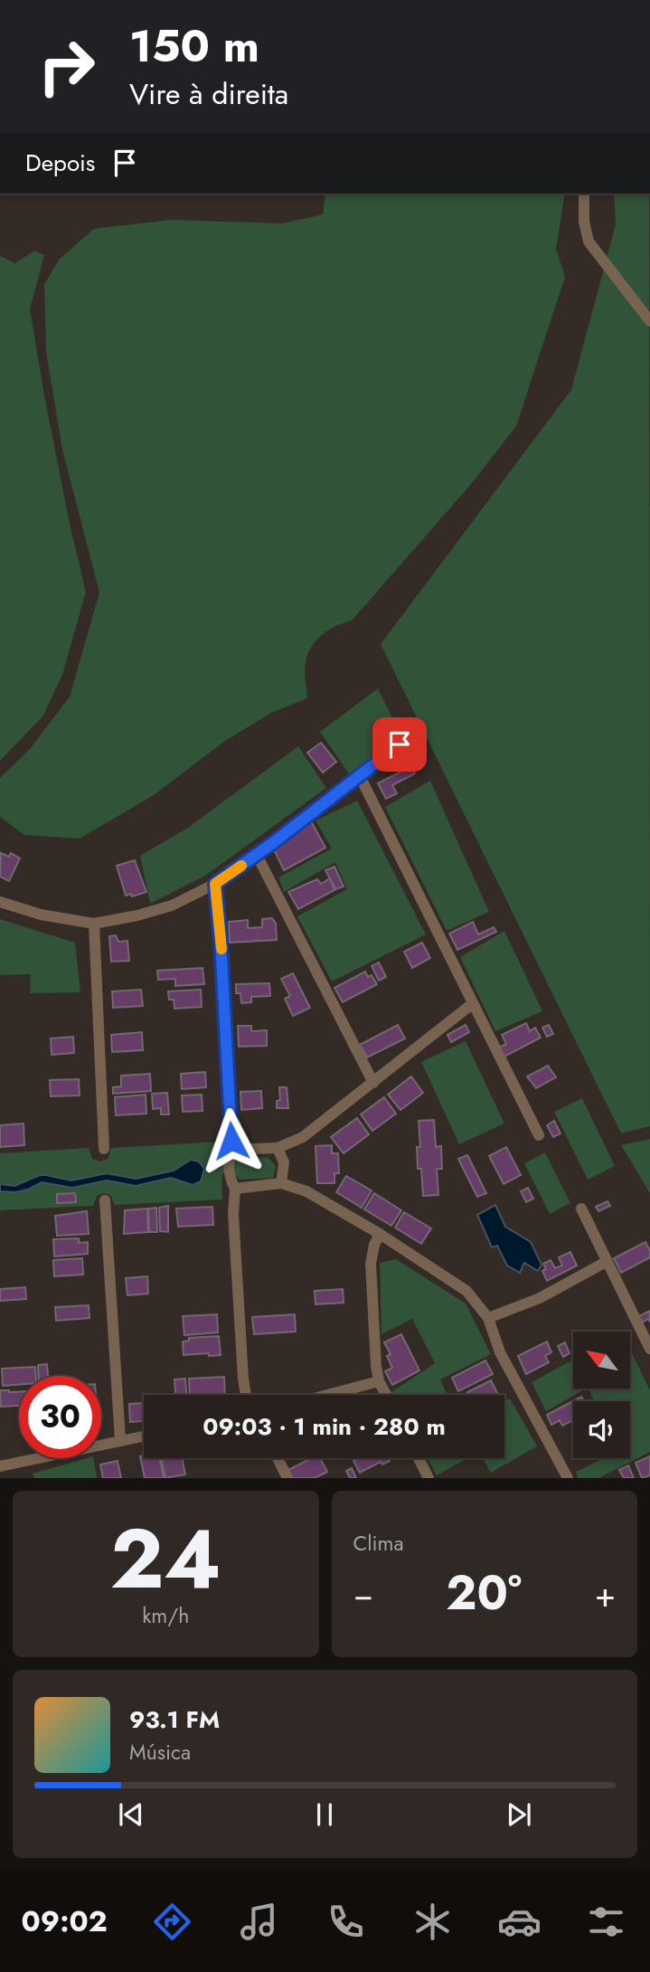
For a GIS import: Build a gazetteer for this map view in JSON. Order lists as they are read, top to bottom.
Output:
{
  "north": "top left",
  "page": {
    "turn": ["150 m", "Vire à direita"],
    "then": "Depois",
    "limit": "30",
    "trip": "09:03 · 1 min · 280 m",
    "tile": [
      ["24", "km/h"],
      "Clima"
    ],
    "heat": ["−", "20°", "+"],
    "song": ["93.1 FM", "Música"],
    "tabs": "09:02"
  }
}
